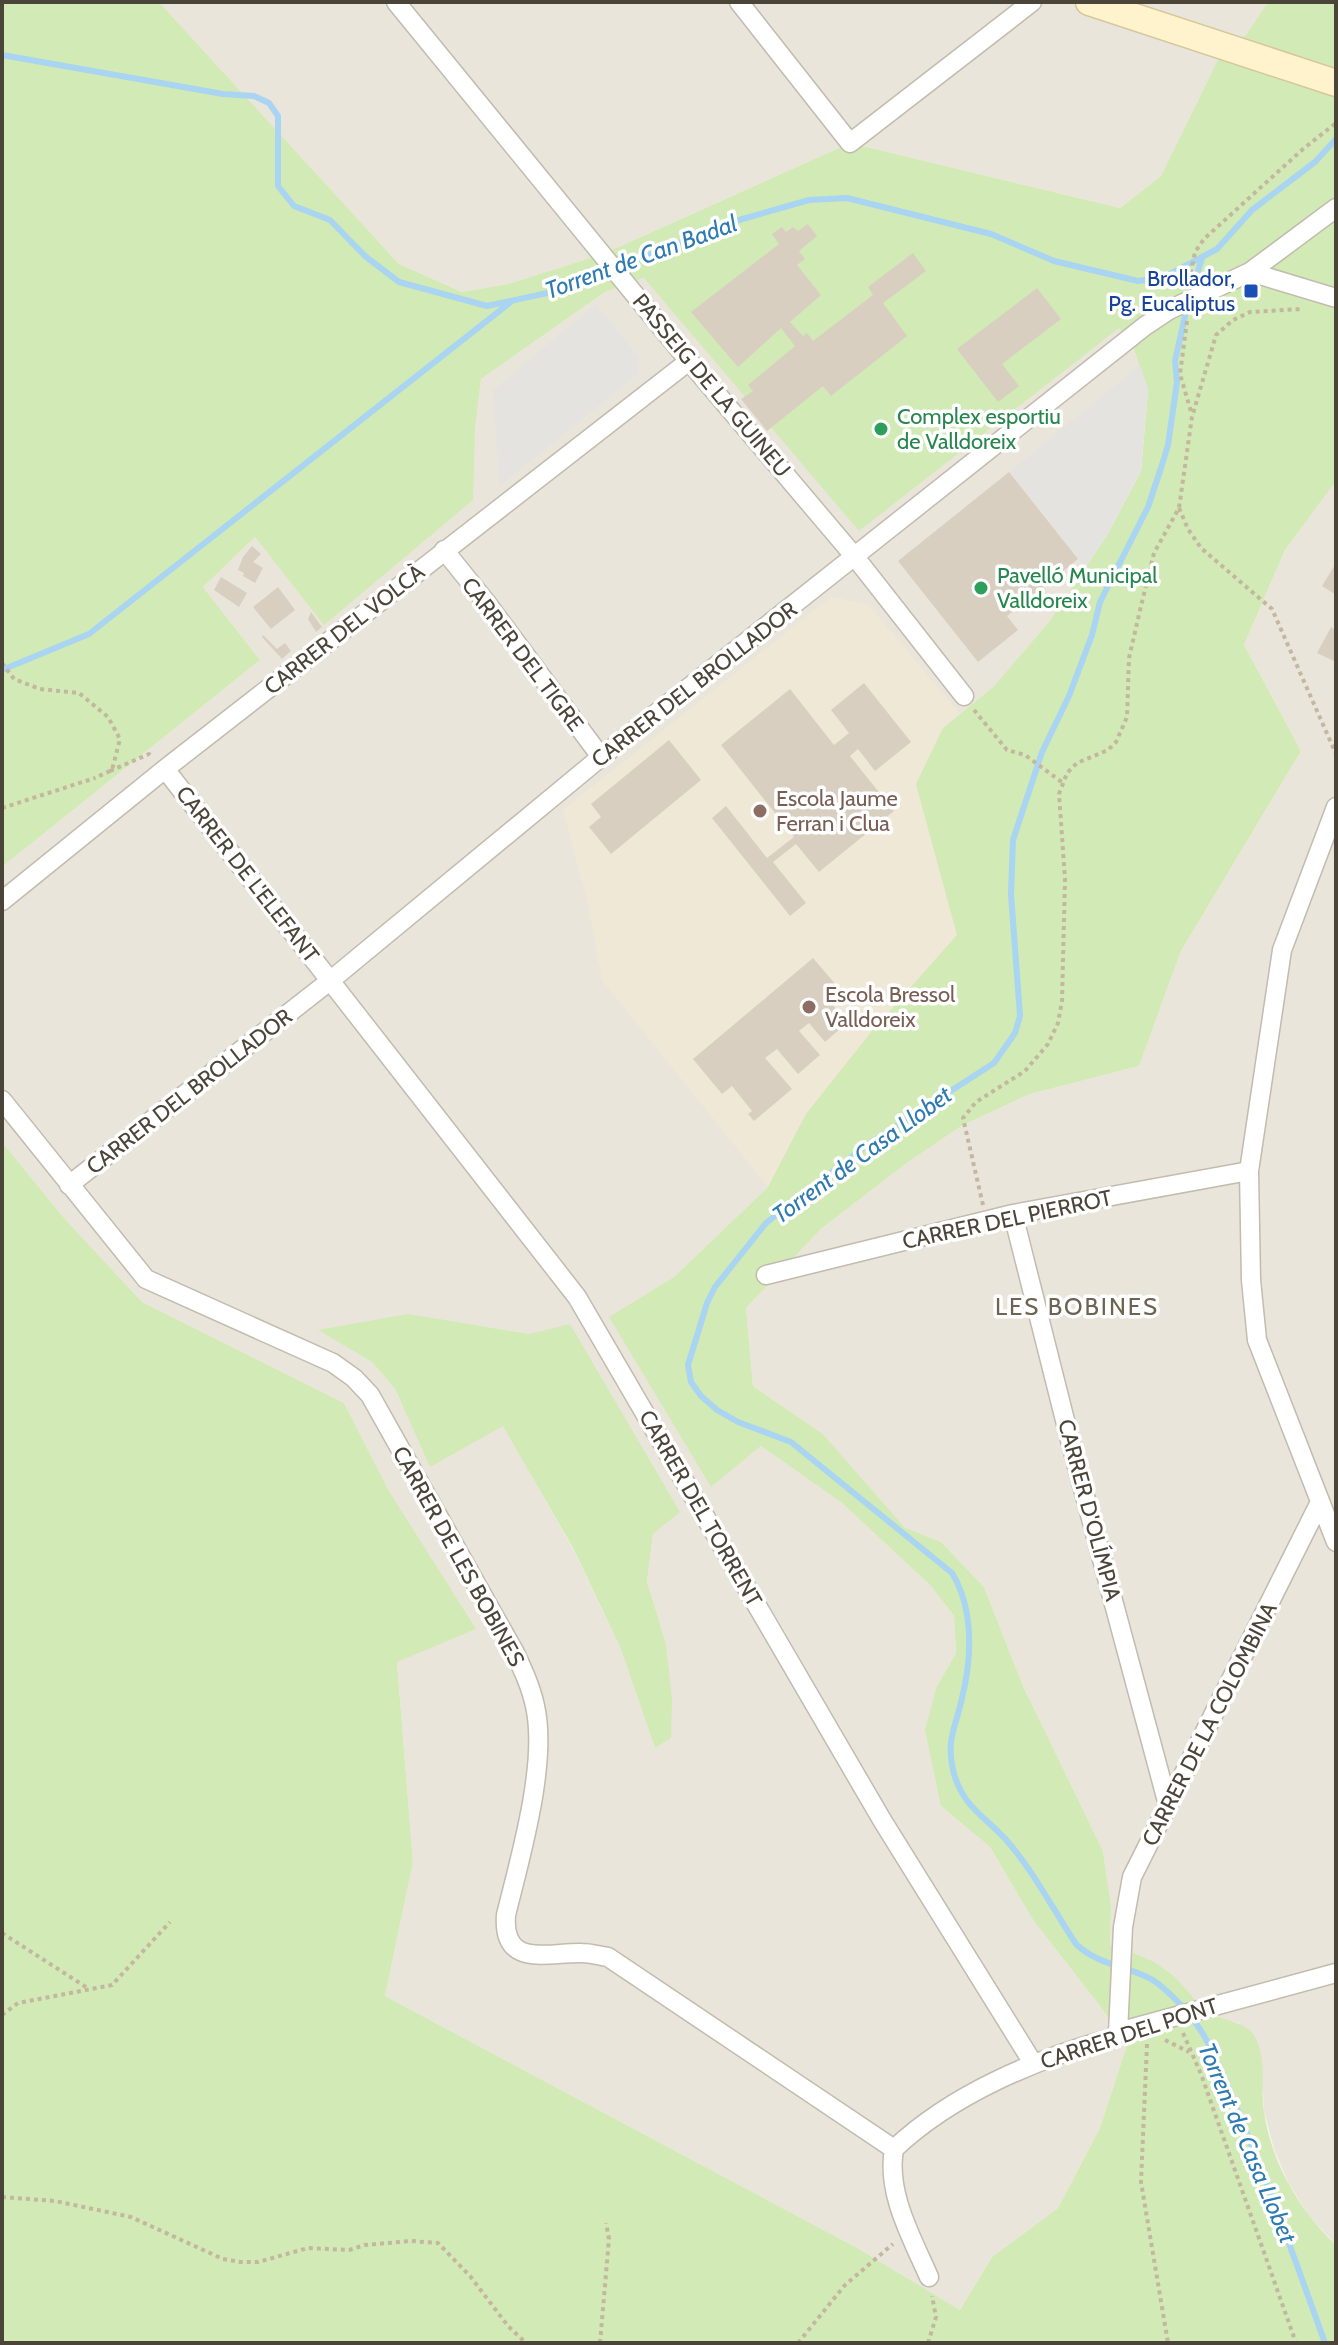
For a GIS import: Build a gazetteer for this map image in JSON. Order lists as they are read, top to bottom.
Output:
{
  "streets": {
    "street": [
      "PASSEIG DE LA GUINEU",
      "CARRER DEL VOLCÀ",
      "CARRER DEL TIGRE",
      "CARRER DEL BROLLADOR",
      "CARRER DE L'ELEFANT",
      "CARRER DEL PIERROT",
      "CARRER DEL TORRENT",
      "CARRER D'OLÍMPIA",
      "CARRER DE LES BOBINES",
      "CARRER DE LA COLOMBINA",
      "CARRER DEL PONT"
    ]
  },
  "crossings": [
    ["PASSEIG DE LA GUINEU", "CARRER DEL VOLCÀ"],
    ["PASSEIG DE LA GUINEU", "CARRER DEL BROLLADOR"],
    ["CARRER DEL VOLCÀ", "CARRER DEL TIGRE"],
    ["CARRER DEL VOLCÀ", "CARRER DE L'ELEFANT"],
    ["CARRER DEL TIGRE", "CARRER DEL BROLLADOR"],
    ["CARRER DEL BROLLADOR", "CARRER DE L'ELEFANT"],
    ["CARRER DEL BROLLADOR", "CARRER DEL TORRENT"],
    ["CARRER DEL BROLLADOR", "CARRER DE LES BOBINES"],
    ["CARRER DE L'ELEFANT", "CARRER DEL TORRENT"],
    ["CARRER DEL PIERROT", "CARRER D'OLÍMPIA"],
    ["CARRER DEL TORRENT", "CARRER DEL PONT"],
    ["CARRER D'OLÍMPIA", "CARRER DE LA COLOMBINA"],
    ["CARRER DE LES BOBINES", "CARRER DEL PONT"],
    ["CARRER DE LA COLOMBINA", "CARRER DEL PONT"]
  ],
  "districts": ["LES BOBINES"],
  "water": ["Torrent de Can Badal", "Torrent de Casa Llobet"],
  "places": {
    "transit": ["Brollador, Pg. Eucaliptus"],
    "other": [
      "Complex esportiu de Valldoreix",
      "Pavelló Municipal Valldoreix",
      "Escola Jaume Ferran i Clua",
      "Escola Bressol Valldoreix"
    ]
  }
}
